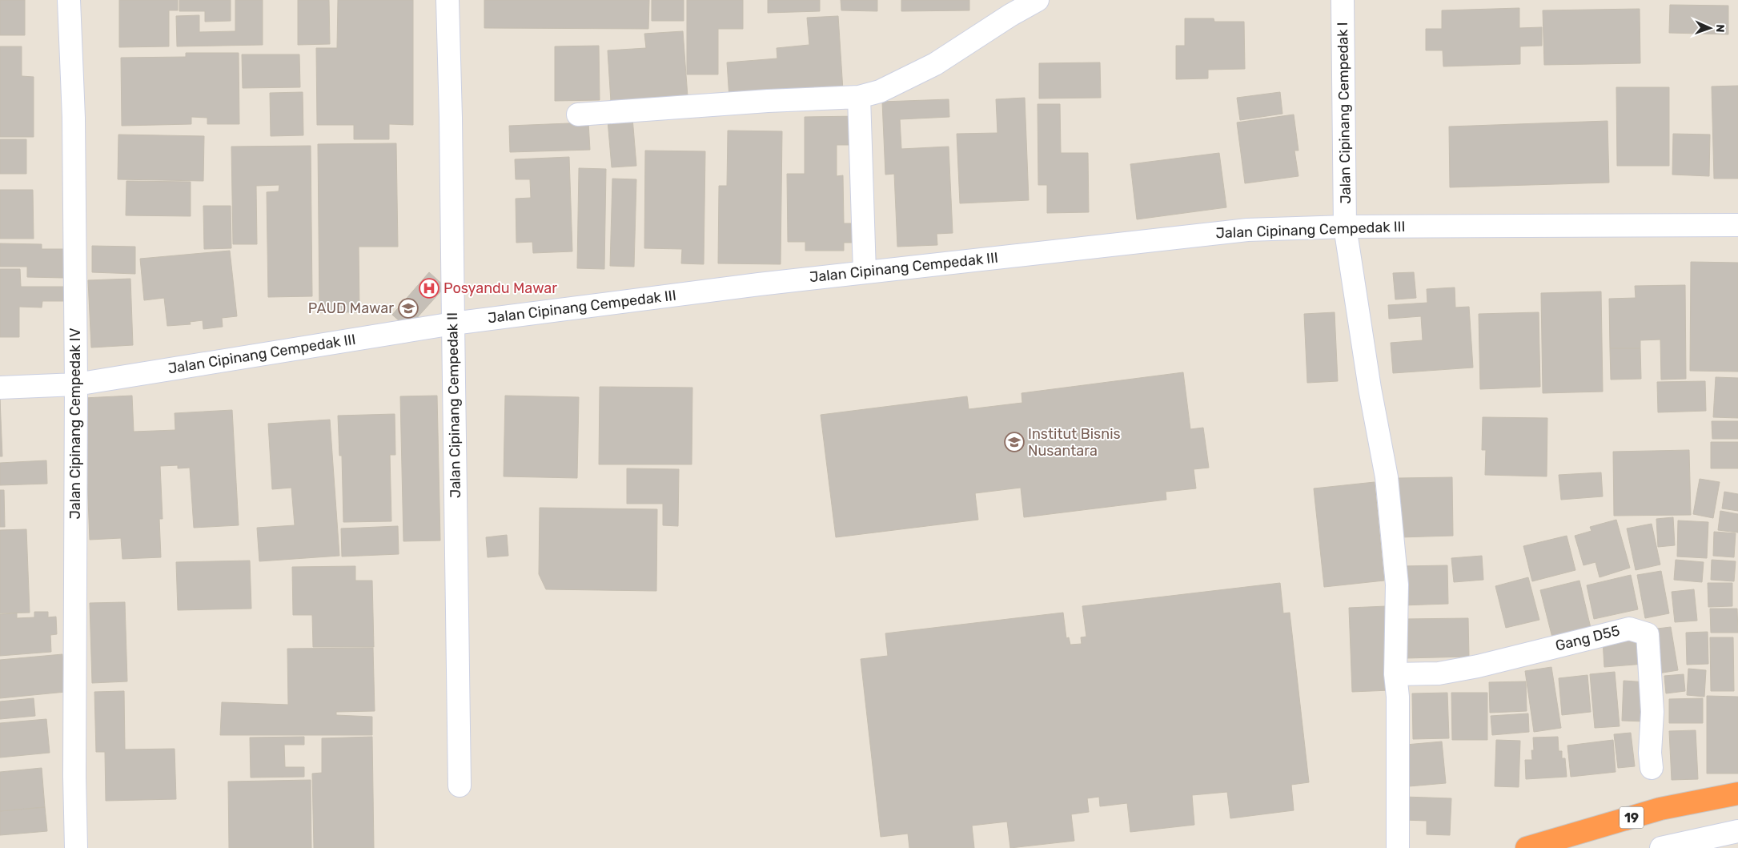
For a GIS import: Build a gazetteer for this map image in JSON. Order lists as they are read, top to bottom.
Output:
{
  "streets": {
    "highway": ["19"],
    "street": [
      "Jalan Cipinang Cempedak I",
      "Jalan Cipinang Cempedak III",
      "Jalan Cipinang Cempedak II",
      "Jalan Cipinang Cempedak IV",
      "Gang D55"
    ]
  },
  "crossings": [
    ["Jalan Cipinang Cempedak I", "Jalan Cipinang Cempedak III"],
    ["Jalan Cipinang Cempedak I", "Gang D55"],
    ["Jalan Cipinang Cempedak III", "Jalan Cipinang Cempedak II"],
    ["Jalan Cipinang Cempedak III", "Jalan Cipinang Cempedak IV"]
  ],
  "places": {
    "hospital": ["Posyandu Mawar"],
    "school or university": ["PAUD Mawar", "Institut Bisnis Nusantara"]
  },
  "north": "right"
}
